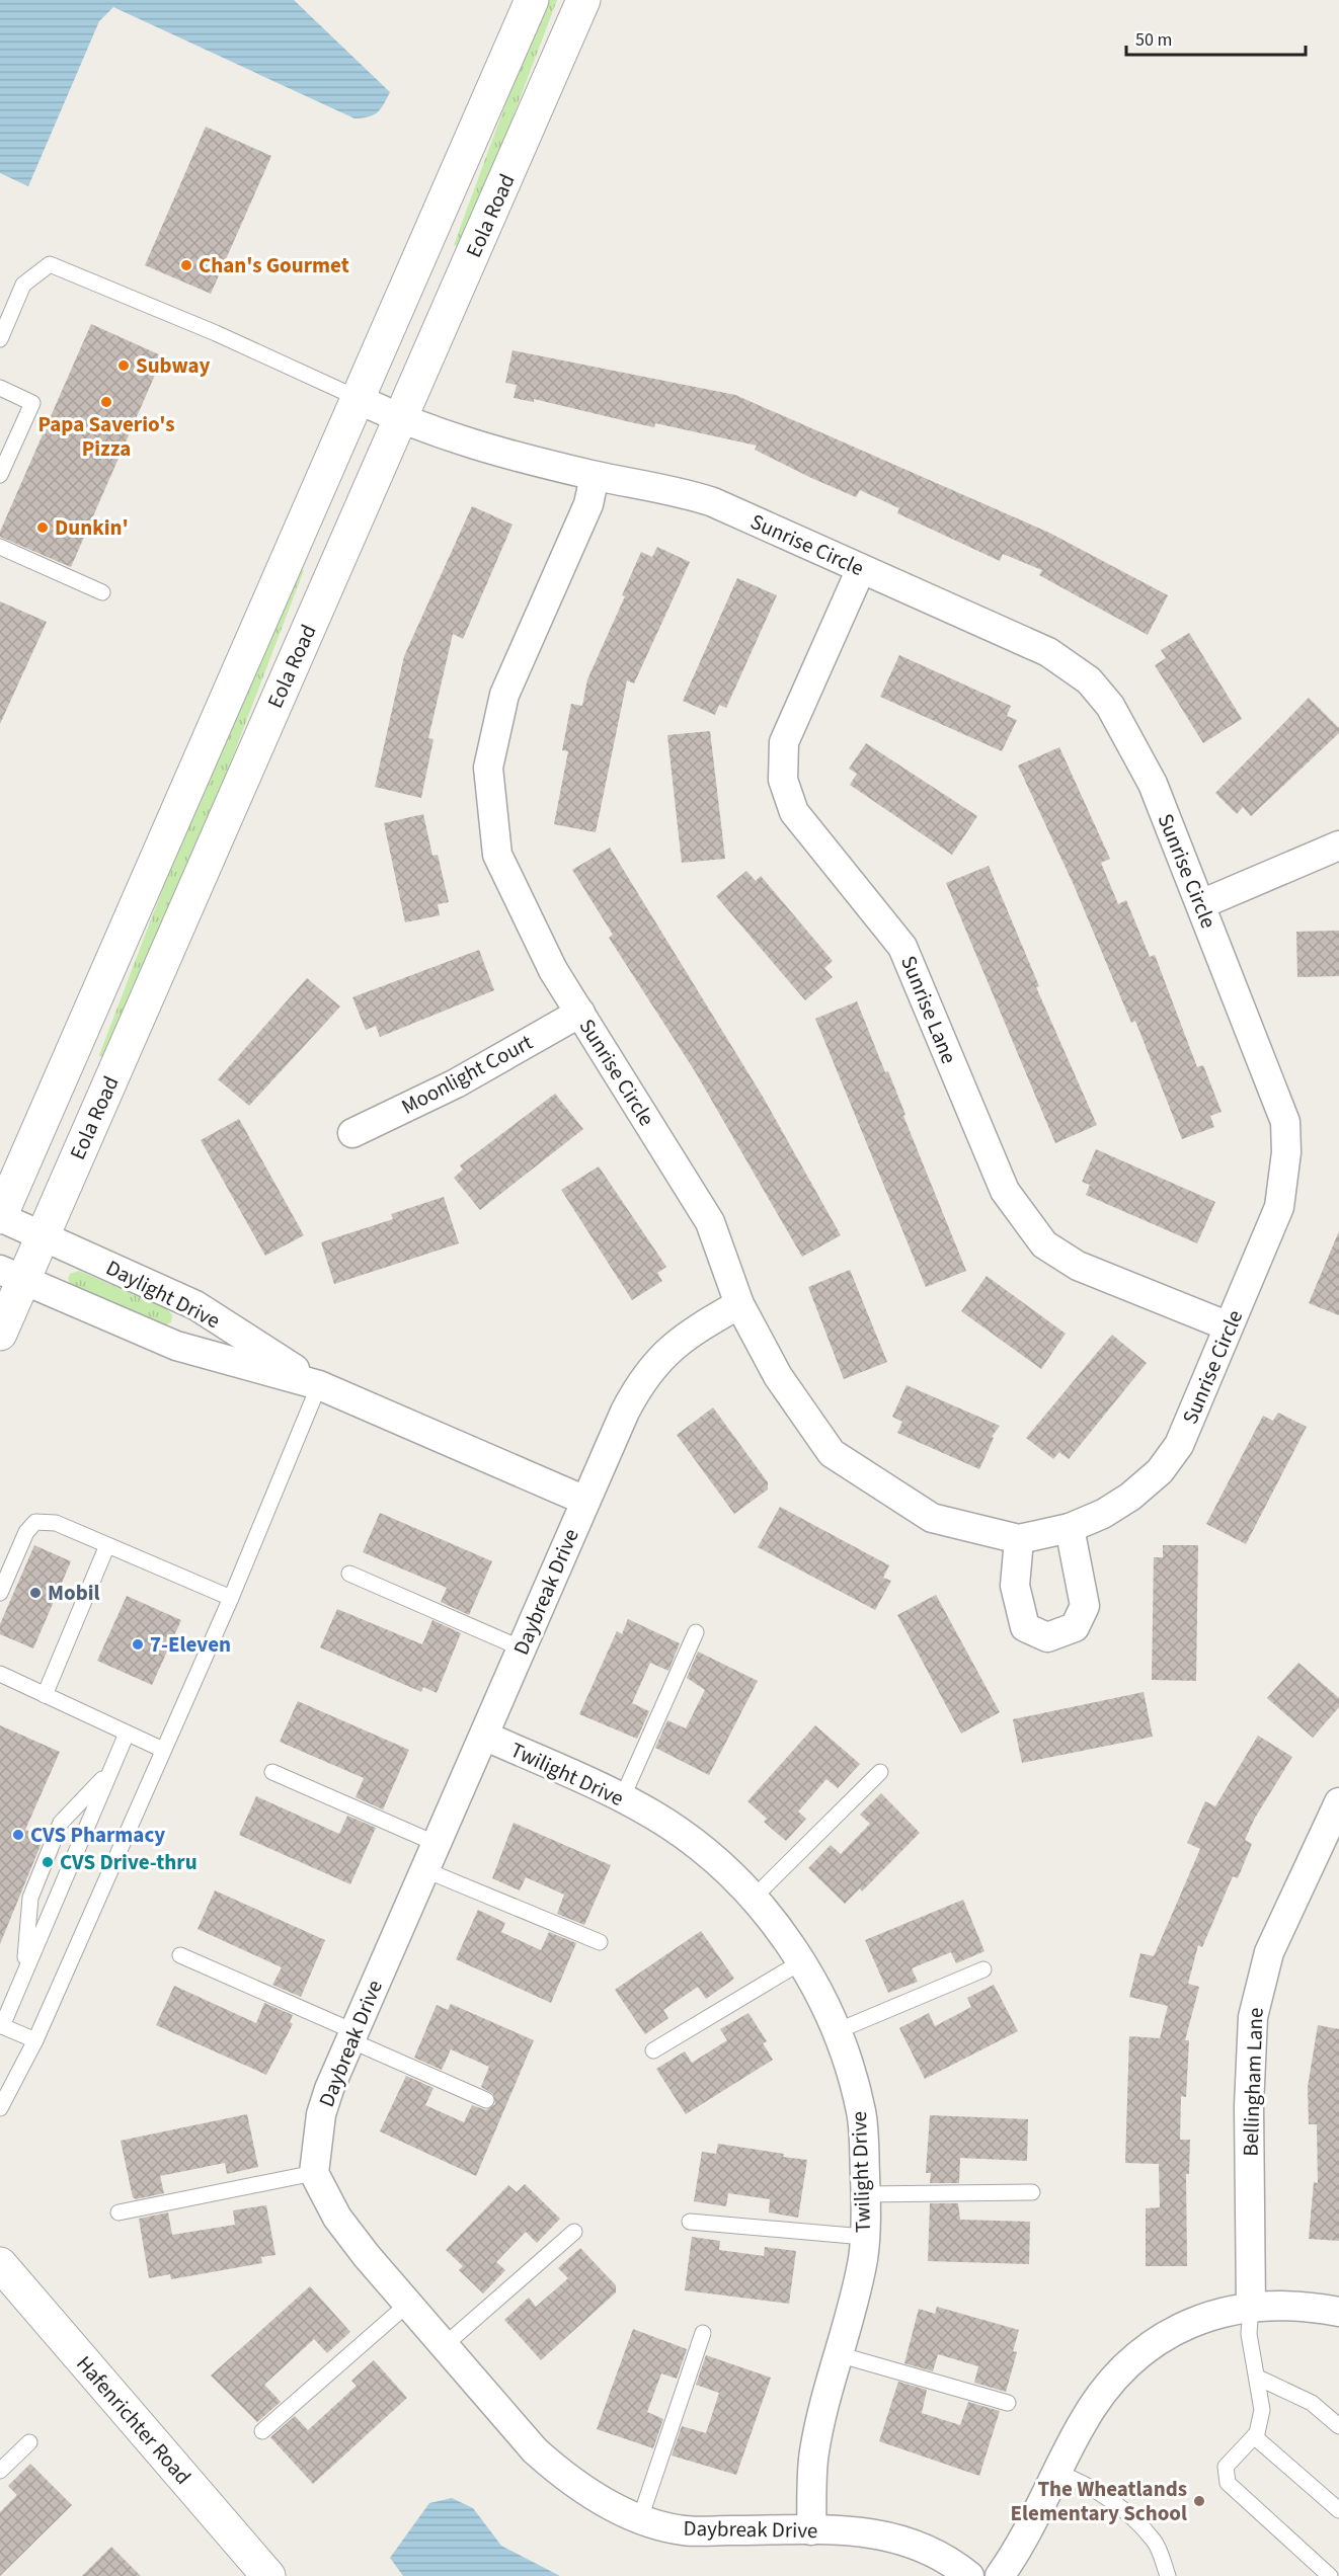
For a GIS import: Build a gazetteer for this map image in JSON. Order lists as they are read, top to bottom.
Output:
{
  "streets": {
    "street": [
      "Eola Road",
      "Sunrise Circle",
      "Sunrise Lane",
      "Moonlight Court",
      "Daylight Drive",
      "Daybreak Drive",
      "Twilight Drive",
      "Bellingham Lane",
      "Hafenrichter Road"
    ]
  },
  "crossings": [
    ["Eola Road", "Sunrise Circle"],
    ["Eola Road", "Daylight Drive"],
    ["Sunrise Circle", "Sunrise Lane"],
    ["Sunrise Circle", "Moonlight Court"],
    ["Sunrise Circle", "Daybreak Drive"],
    ["Daylight Drive", "Daybreak Drive"],
    ["Daybreak Drive", "Twilight Drive"]
  ],
  "places": [
    "Chan's Gourmet",
    "Subway",
    "Papa Saverio's Pizza",
    "Dunkin'",
    "Mobil",
    "7-Eleven",
    "CVS Pharmacy",
    "CVS Drive-thru",
    "The Wheatlands Elementary School"
  ],
  "scale_bar": "50 m"
}
